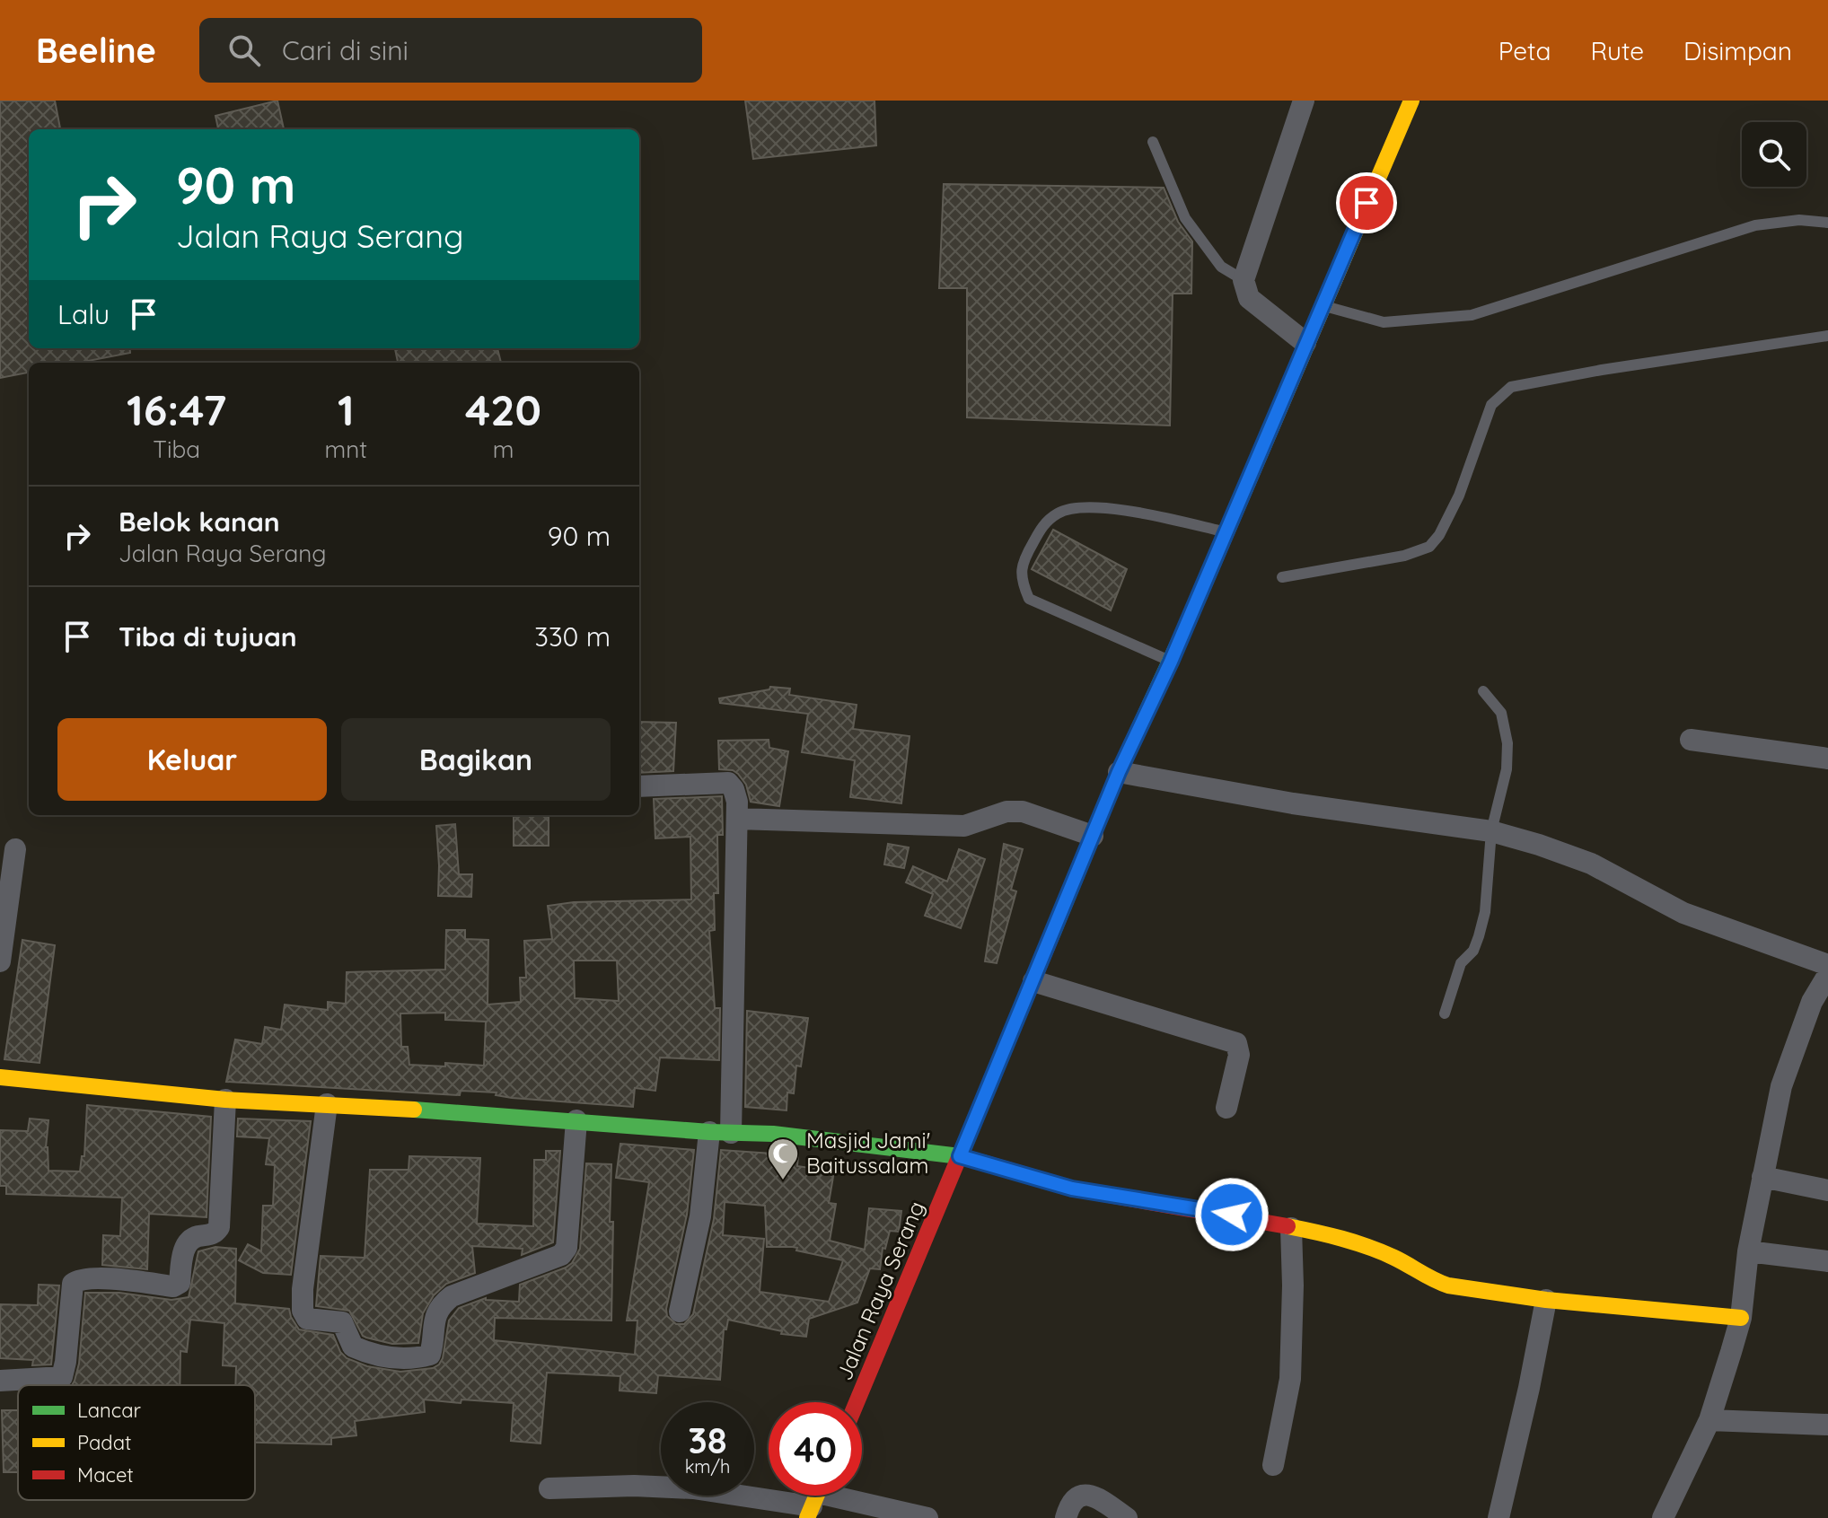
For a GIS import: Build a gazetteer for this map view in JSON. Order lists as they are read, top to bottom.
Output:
{
  "streets": {
    "main road": ["Jalan Raya Serang"]
  },
  "places": {
    "mosque": ["Masjid Jami' Baitussalam"]
  },
  "legend": ["Lancar", "Padat", "Macet"],
  "page": {
    "header": "Beeline",
    "search": "Cari di sini",
    "nav": ["Peta", "Rute", "Disimpan"],
    "turn": ["90 m", "Jalan Raya Serang"],
    "then": "Lalu",
    "eta": [
      "16:47",
      "Tiba",
      "1",
      "mnt",
      "420",
      "m"
    ],
    "list": [
      {
        "name": "Belok kanan",
        "note": "Jalan Raya Serang",
        "value": "90 m"
      },
      {
        "name": "Tiba di tujuan",
        "value": "330 m"
      }
    ],
    "buttons": ["Keluar", "Bagikan"],
    "speed": "38 km/h",
    "limit": "40"
  }
}
